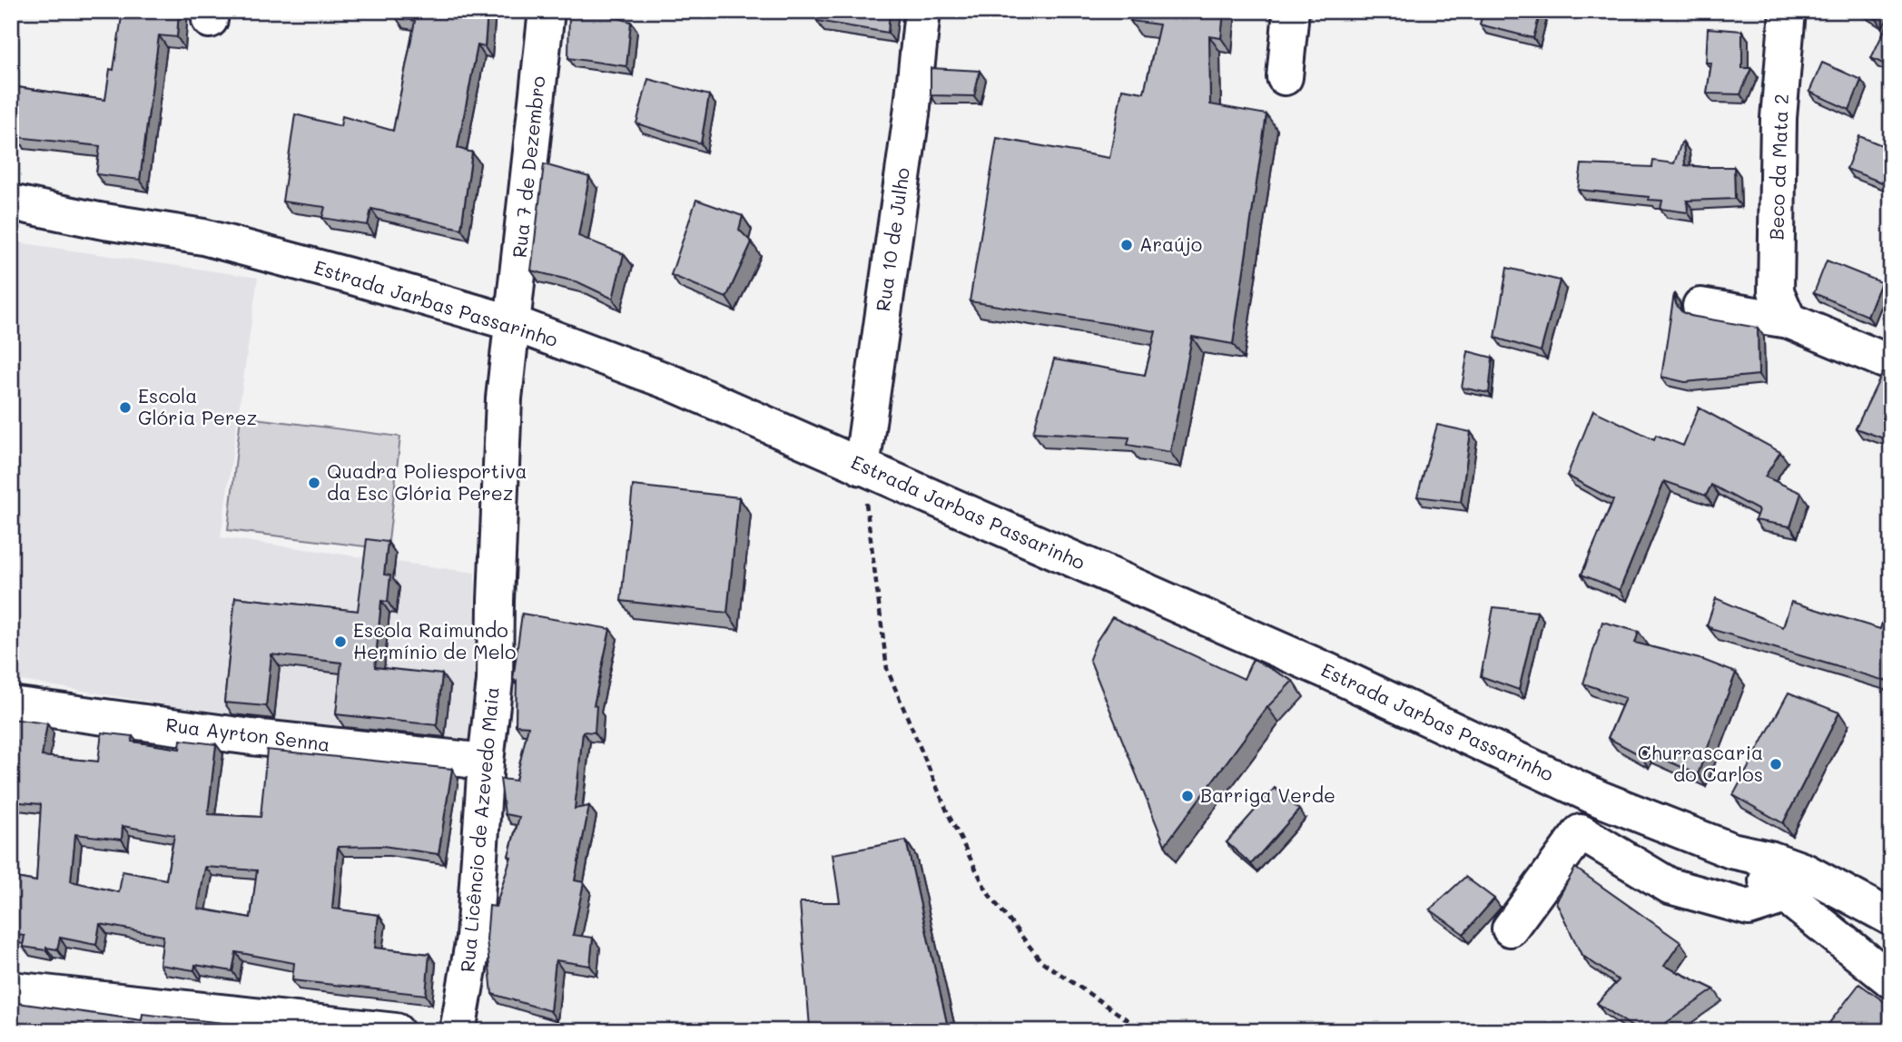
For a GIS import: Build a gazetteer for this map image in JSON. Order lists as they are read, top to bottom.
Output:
{
  "streets": {
    "street": [
      "Rua 7 de Dezembro",
      "Beco da Mata 2",
      "Rua 10 de Julho",
      "Estrada Jarbas Passarinho",
      "Rua Ayrton Senna",
      "Rua Licêncio de Azevedo Maia"
    ]
  },
  "crossings": [
    ["Rua 7 de Dezembro", "Estrada Jarbas Passarinho"],
    ["Rua 7 de Dezembro", "Rua Licêncio de Azevedo Maia"],
    ["Rua 10 de Julho", "Estrada Jarbas Passarinho"],
    ["Estrada Jarbas Passarinho", "Rua Licêncio de Azevedo Maia"],
    ["Rua Ayrton Senna", "Rua Licêncio de Azevedo Maia"]
  ],
  "places": [
    "Araújo",
    "Escola Glória Perez",
    "Quadra Poliesportiva da Esc Glória Perez",
    "Escola Raimundo Hermínio de Melo",
    "Churrascaria do Carlos",
    "Barriga Verde"
  ]
}
